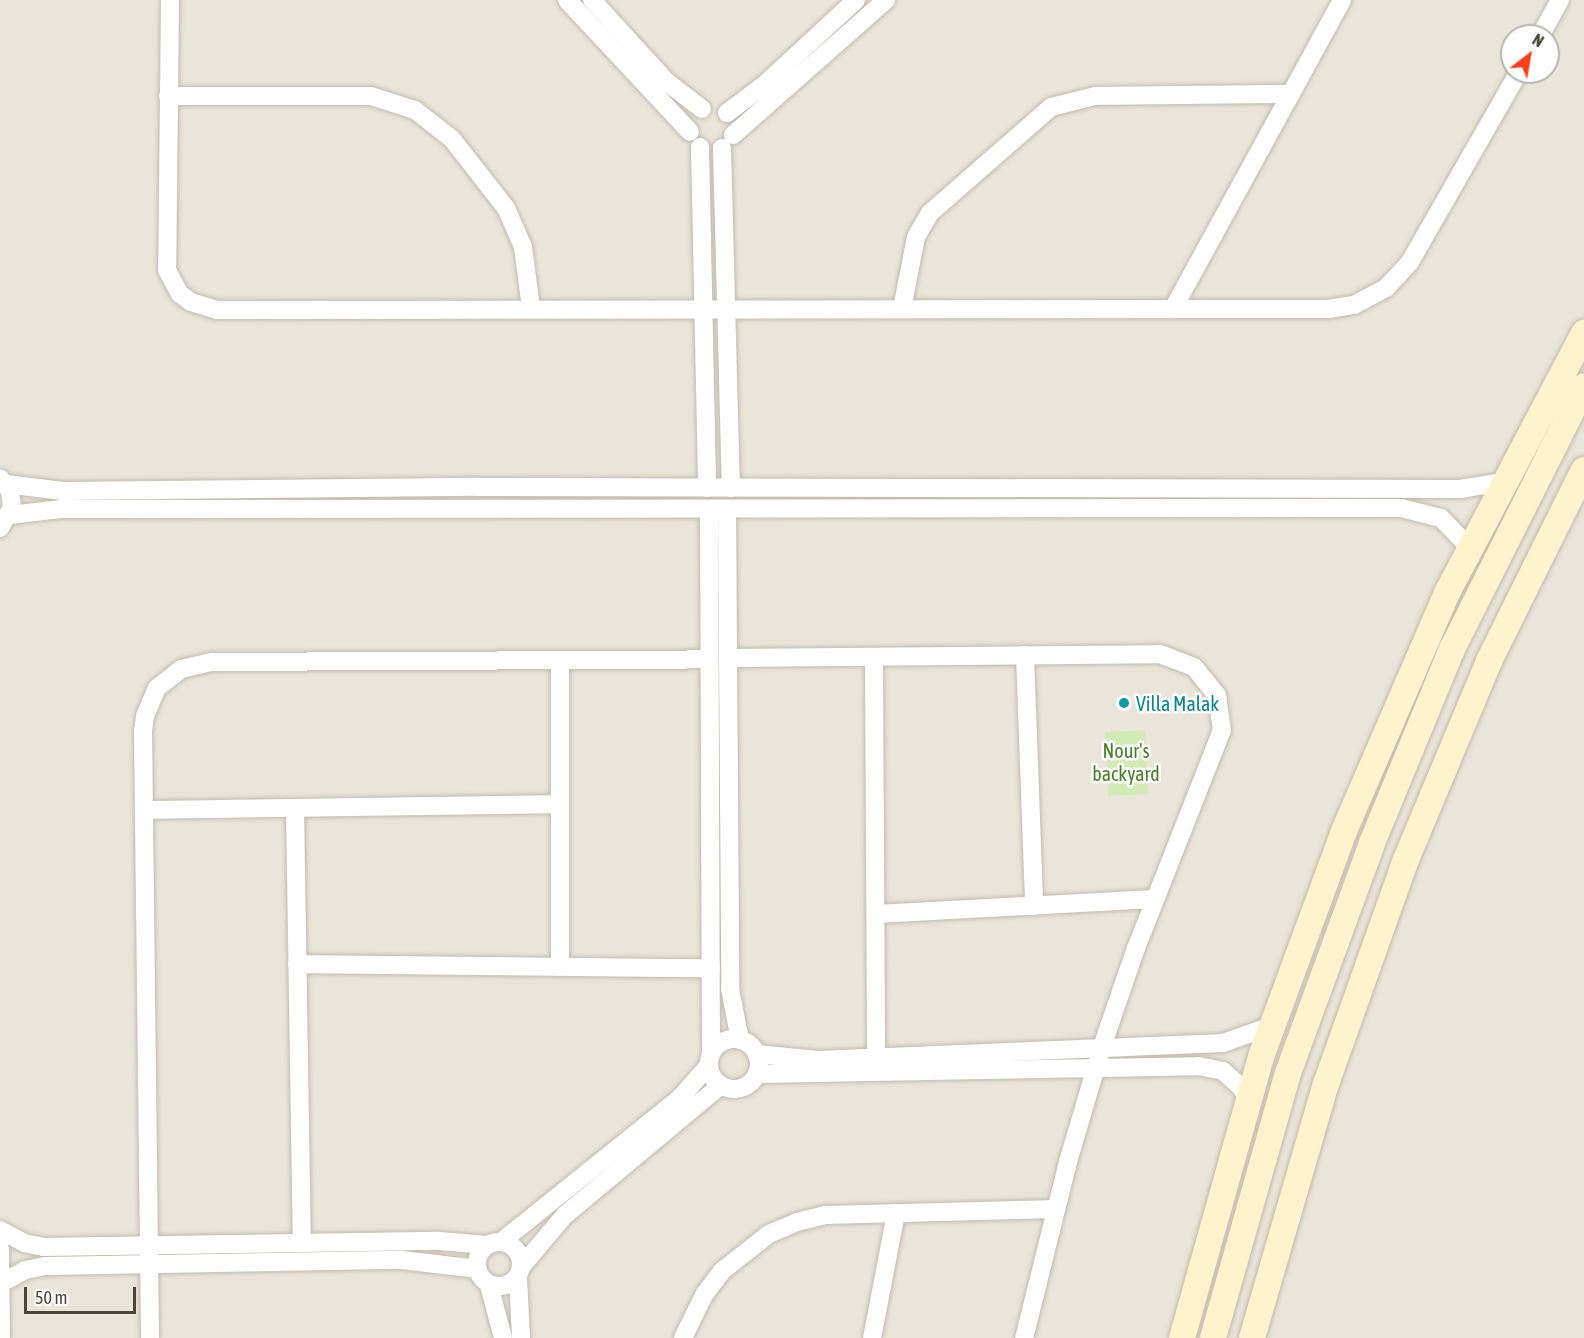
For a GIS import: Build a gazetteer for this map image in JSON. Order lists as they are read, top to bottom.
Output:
{
  "parks": ["Nour's backyard"],
  "places": ["Villa Malak"],
  "scale_bar": "50 m",
  "north": "top right"
}
